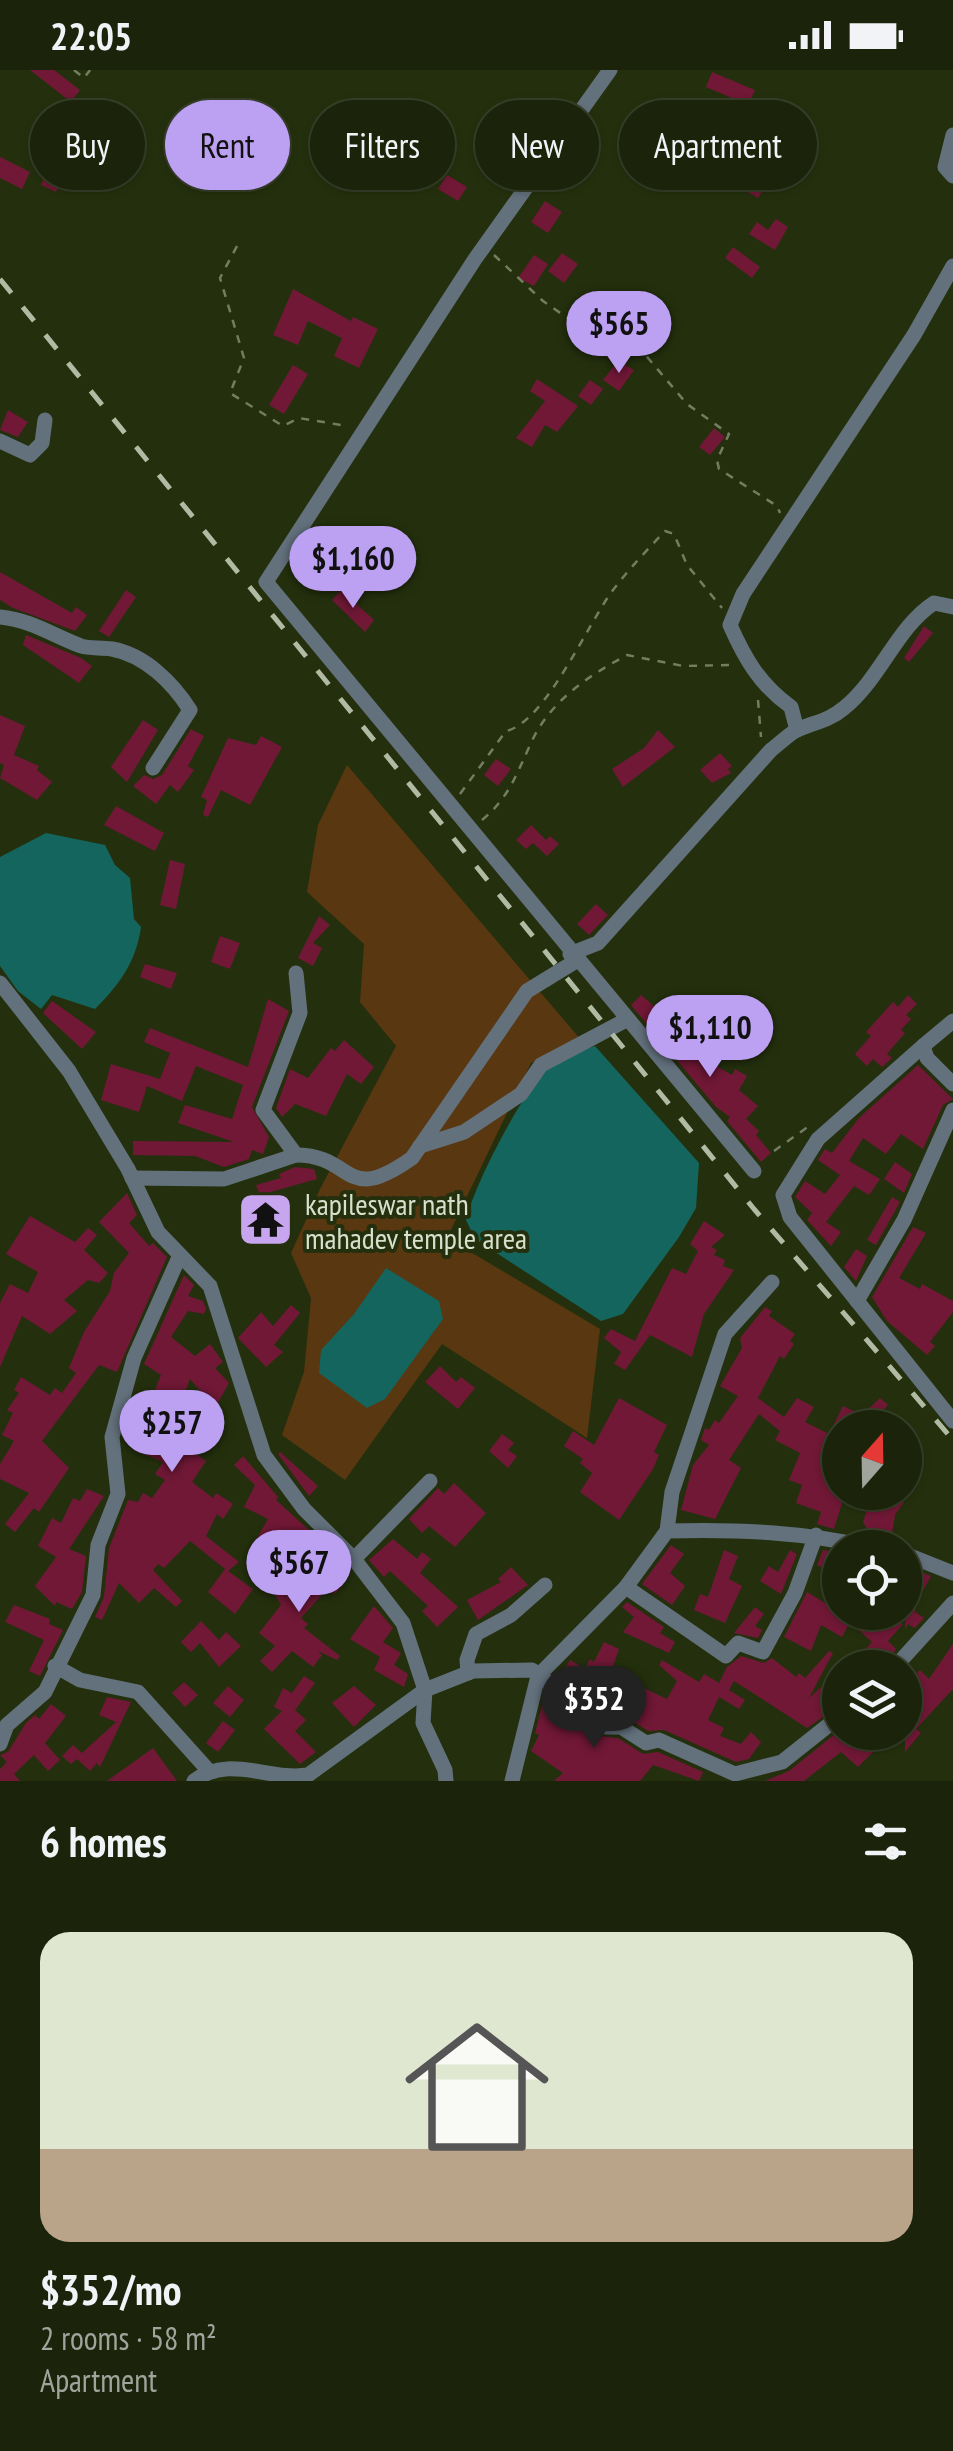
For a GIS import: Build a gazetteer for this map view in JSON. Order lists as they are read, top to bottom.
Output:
{
  "places": {
    "temple": ["kapileswar nath mahadev temple area"]
  },
  "north": "top",
  "page": {
    "status": "22:05",
    "chip": [
      "Buy",
      "Rent",
      "Filters",
      "New",
      "Apartment"
    ],
    "price": [
      "$565",
      "$1,160",
      "$1,110",
      "$257",
      "$567",
      "$352"
    ],
    "heading": "6 homes",
    "list": [
      {
        "name": "$352/mo",
        "note": "2 rooms · 58 m² · Apartment"
      }
    ]
  }
}
